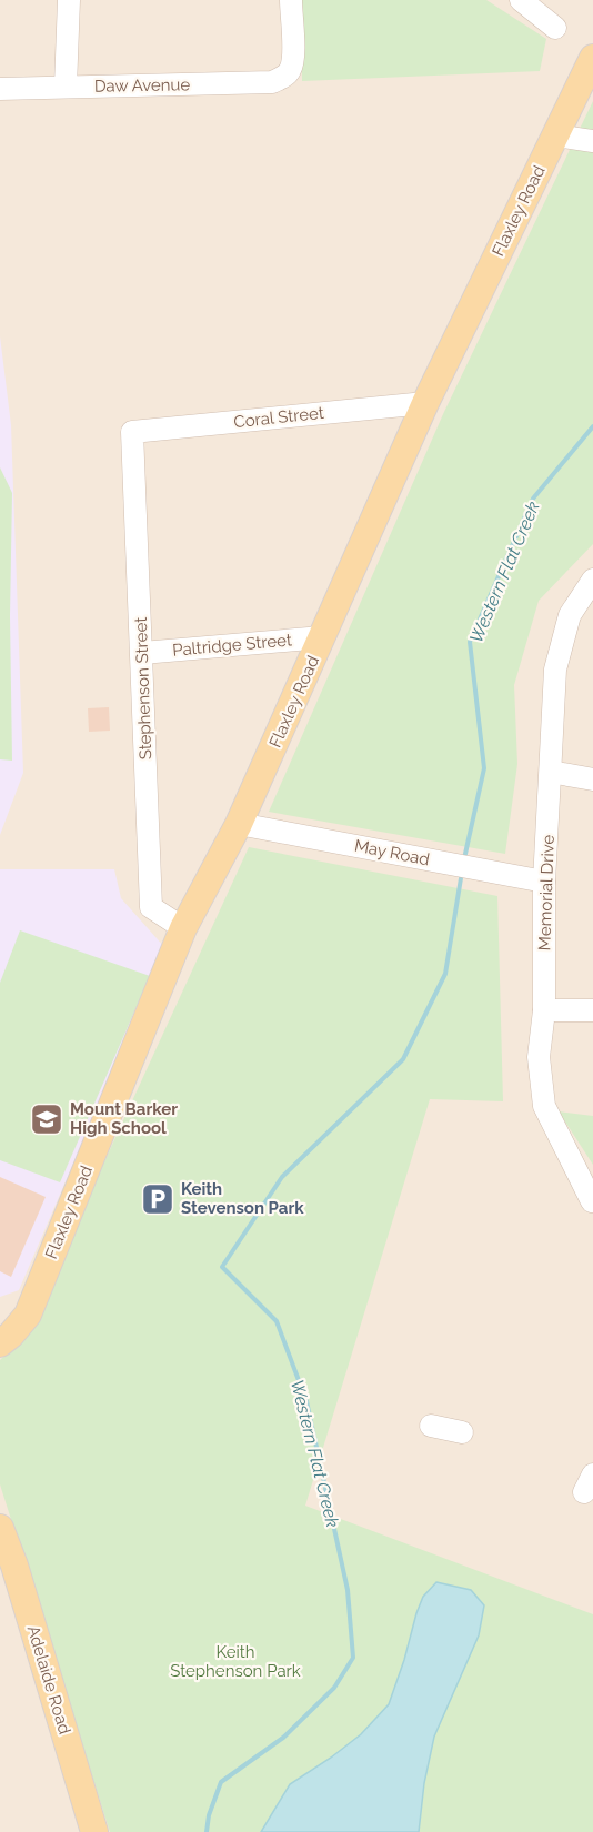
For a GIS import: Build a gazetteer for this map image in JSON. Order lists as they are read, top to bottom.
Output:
{
  "streets": {
    "main road": ["Flaxley Road", "Adelaide Road"],
    "street": [
      "Daw Avenue",
      "Coral Street",
      "Paltridge Street",
      "Stephenson Street",
      "May Road",
      "Memorial Drive"
    ]
  },
  "crossings": [
    ["Flaxley Road", "Coral Street"],
    ["Flaxley Road", "Paltridge Street"],
    ["Flaxley Road", "Stephenson Street"],
    ["Flaxley Road", "May Road"],
    ["Coral Street", "Stephenson Street"],
    ["Paltridge Street", "Stephenson Street"],
    ["May Road", "Memorial Drive"]
  ],
  "water": ["Western Flat Creek"],
  "parks": ["Keith Stephenson Park"],
  "places": {
    "school or university": ["Mount Barker High School"],
    "parking": ["Keith Stevenson Park"]
  }
}
